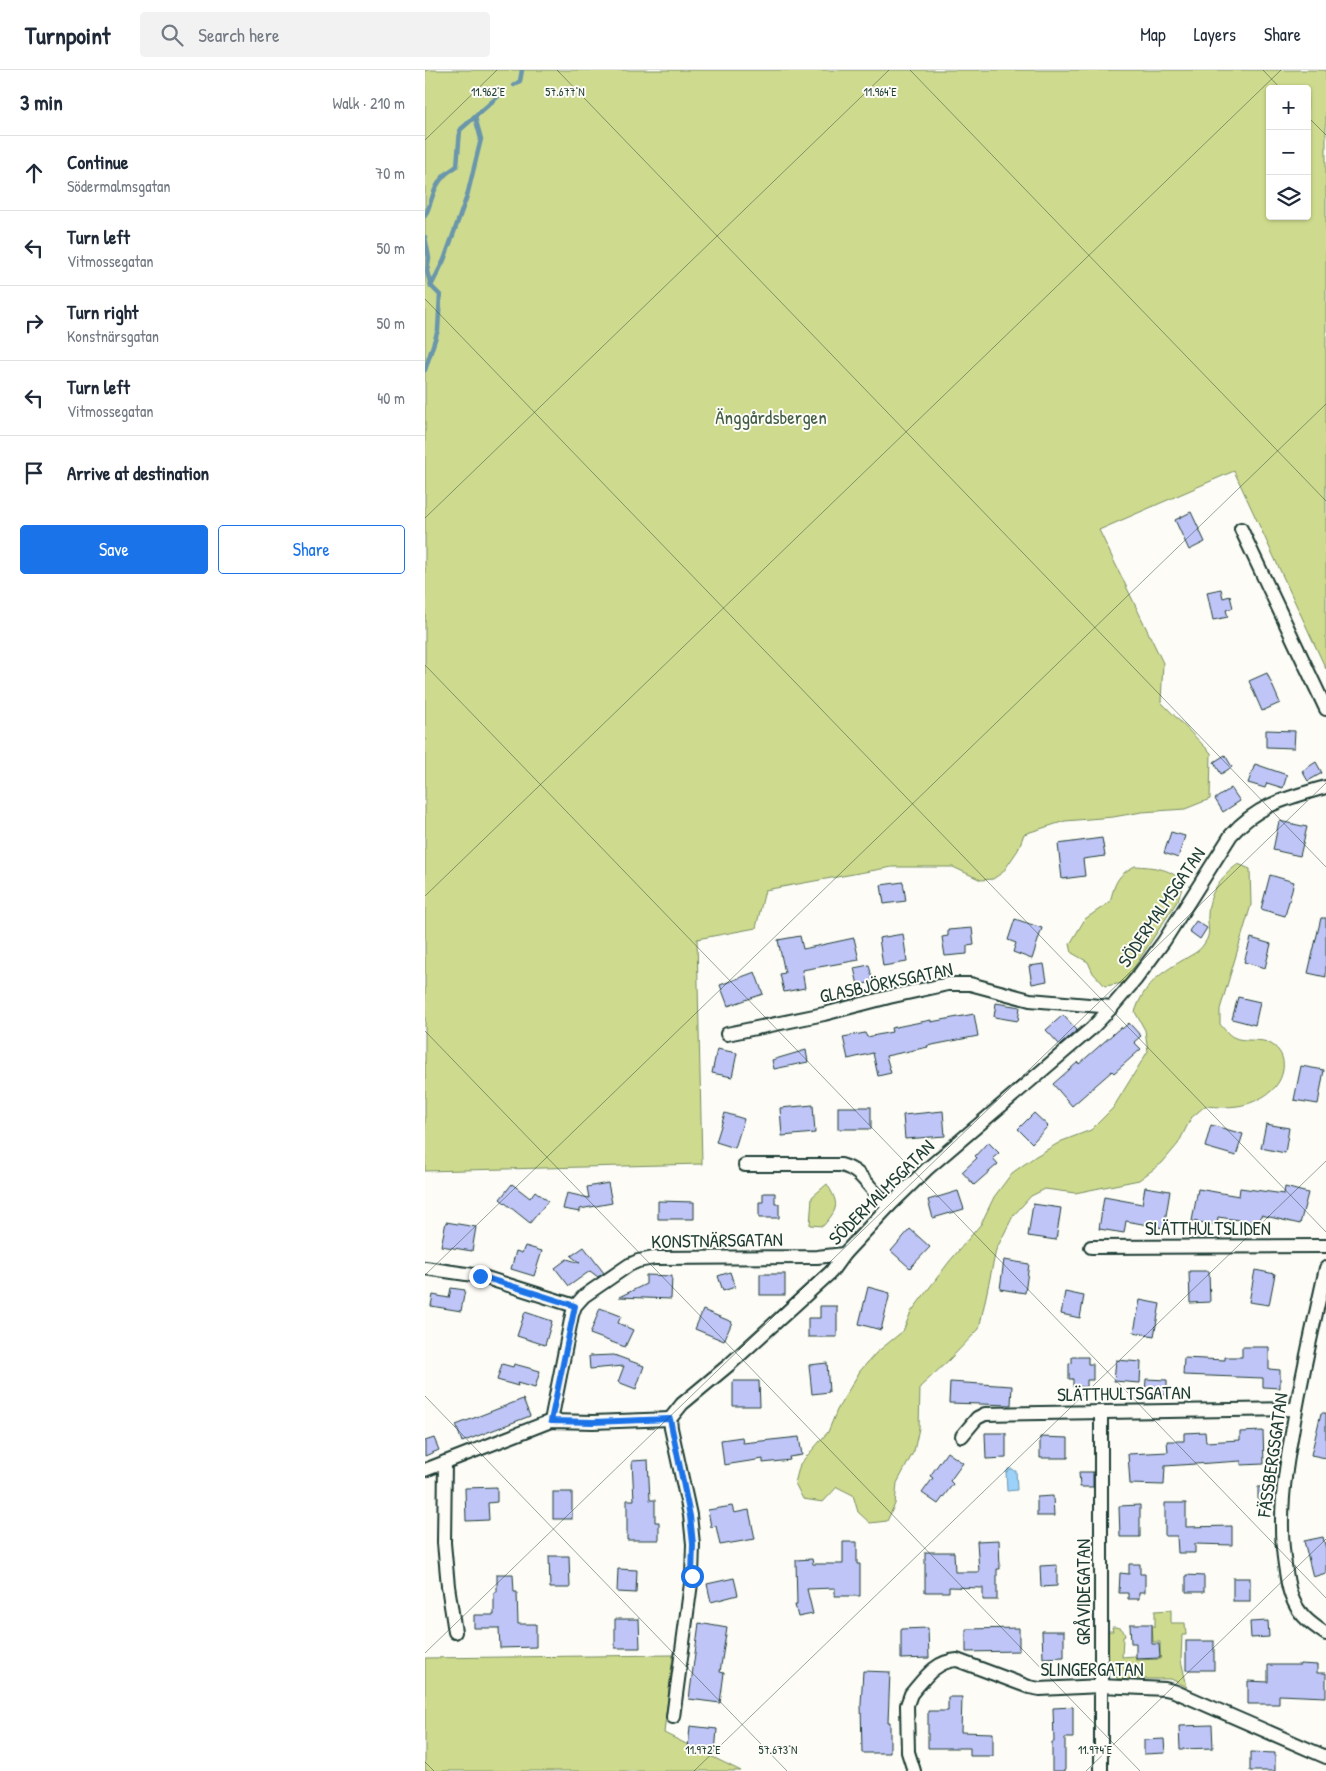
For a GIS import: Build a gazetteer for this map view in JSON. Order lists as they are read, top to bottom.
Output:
{
  "streets": {
    "street": [
      "SÖDERMALMSGATAN",
      "GLASBJÖRKSGATAN",
      "SLÄTTHULTSLIDEN",
      "KONSTNÄRSGATAN",
      "SLÄTTHULTSGATAN",
      "FÄSSBERGSGATAN",
      "GRÅVIDEGATAN",
      "SLINGERGATAN"
    ]
  },
  "crossings": [
    ["SÖDERMALMSGATAN", "GLASBJÖRKSGATAN"],
    ["SÖDERMALMSGATAN", "KONSTNÄRSGATAN"],
    ["SLÄTTHULTSGATAN", "FÄSSBERGSGATAN"],
    ["SLÄTTHULTSGATAN", "GRÅVIDEGATAN"],
    ["GRÅVIDEGATAN", "SLINGERGATAN"]
  ],
  "parks": ["Änggårdsbergen"],
  "page": {
    "header": "Turnpoint",
    "search": "Search here",
    "nav": ["Map", "Layers", "Share"],
    "heading": ["3 min", "Walk · 210 m"],
    "map_buttons": ["+", "−"],
    "list": [
      ["Continue", "Södermalmsgatan", "70 m"],
      ["Turn left", "Vitmossegatan", "50 m"],
      ["Turn right", "Konstnärsgatan", "50 m"],
      ["Turn left", "Vitmossegatan", "40 m"],
      "Arrive at destination"
    ],
    "buttons": ["Save", "Share"]
  },
  "coordinates": [
    "11.962°E",
    "11.964°E",
    "57.677°N",
    "57.673°N",
    "11.972°E",
    "11.974°E"
  ]
}
